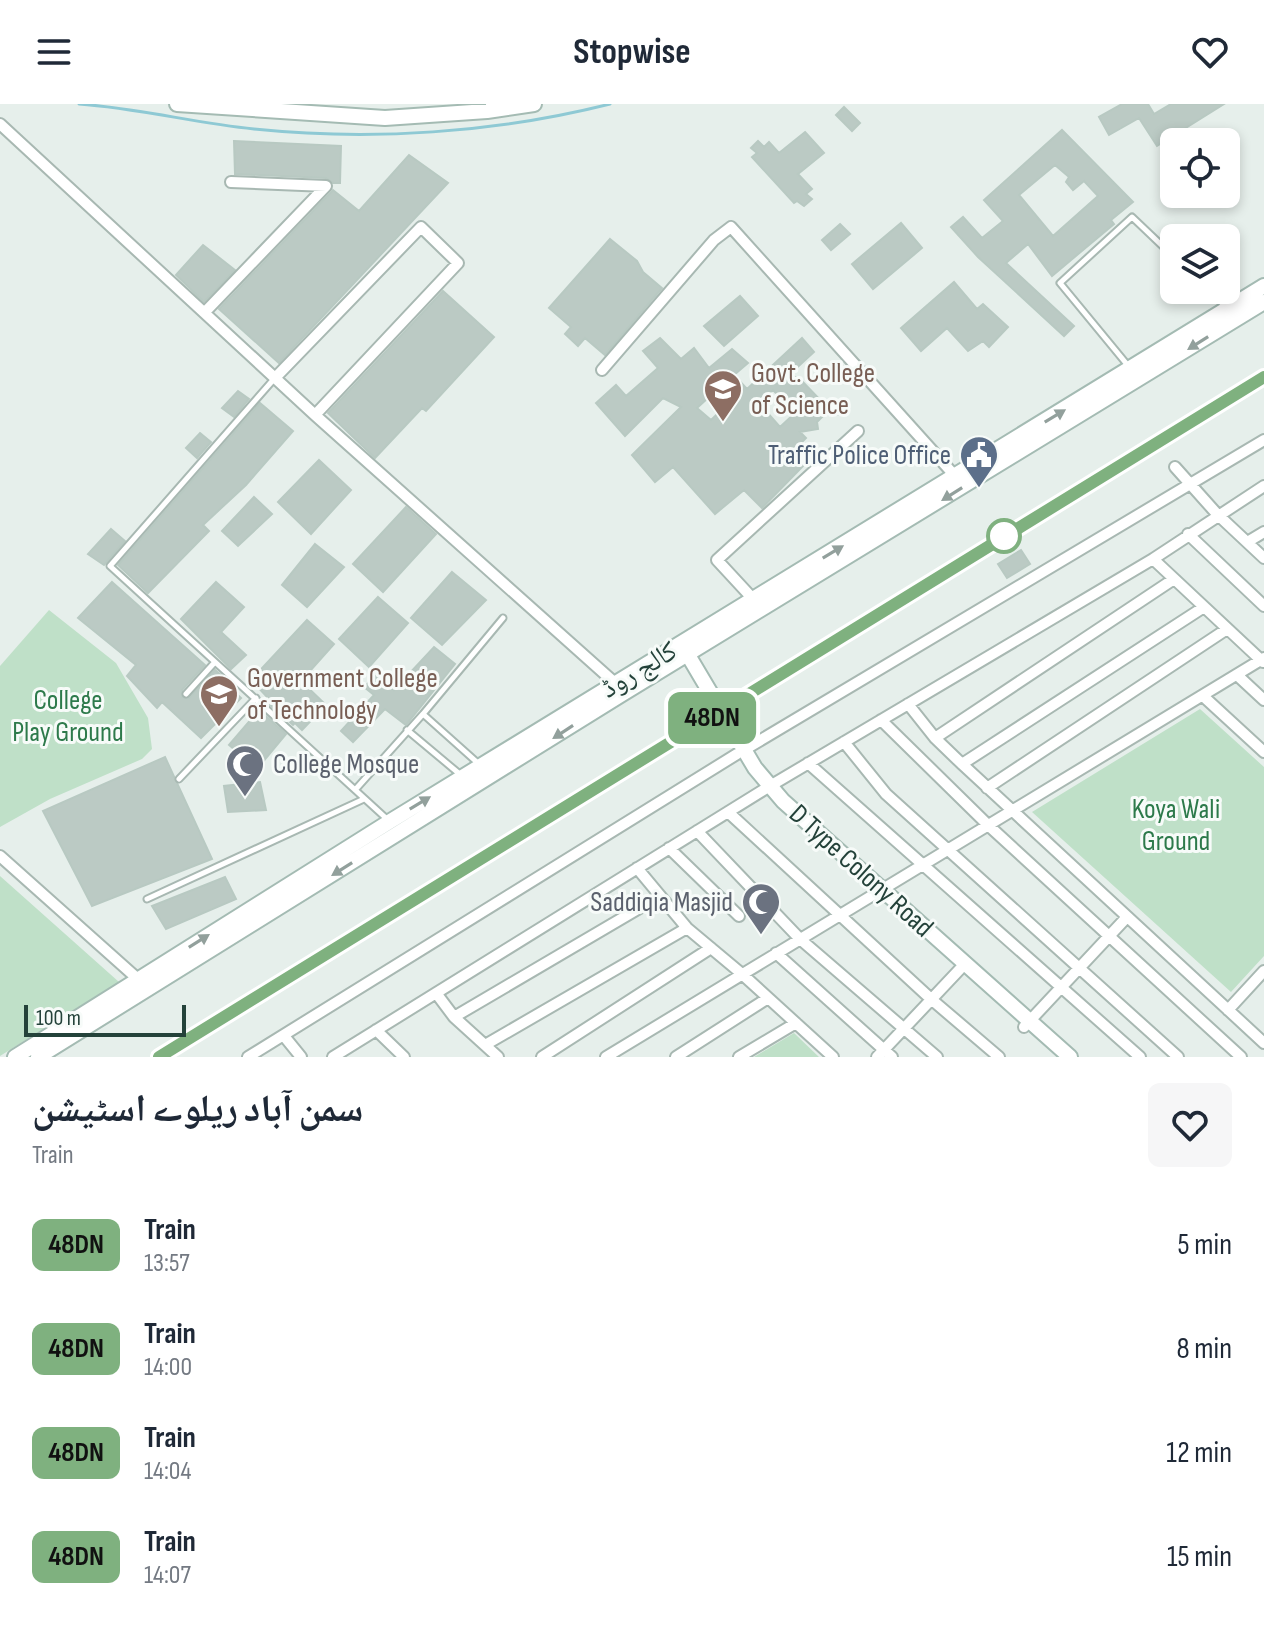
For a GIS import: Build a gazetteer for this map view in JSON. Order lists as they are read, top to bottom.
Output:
{
  "streets": {
    "main road": ["کالج روڈ", "D Type Colony Road"]
  },
  "crossings": [
    ["کالج روڈ", "D Type Colony Road"]
  ],
  "parks": ["College Play Ground", "Koya Wali Ground"],
  "places": {
    "school or university": ["Govt. College of Science", "Government College of Technology"],
    "public building": ["Traffic Police Office"],
    "mosque": ["College Mosque", "Saddiqia Masjid"]
  },
  "scale_bar": "100 m",
  "page": {
    "header": "Stopwise",
    "on_map": "48DN",
    "scale": "100 m",
    "heading": ["سمن آباد ریلوے اسٹیشن", "Train"],
    "list": [
      {
        "mark": "48DN",
        "name": "Train",
        "note": "13:57",
        "value": "5 min"
      },
      {
        "mark": "48DN",
        "name": "Train",
        "note": "14:00",
        "value": "8 min"
      },
      {
        "mark": "48DN",
        "name": "Train",
        "note": "14:04",
        "value": "12 min"
      },
      {
        "mark": "48DN",
        "name": "Train",
        "note": "14:07",
        "value": "15 min"
      }
    ]
  }
}
